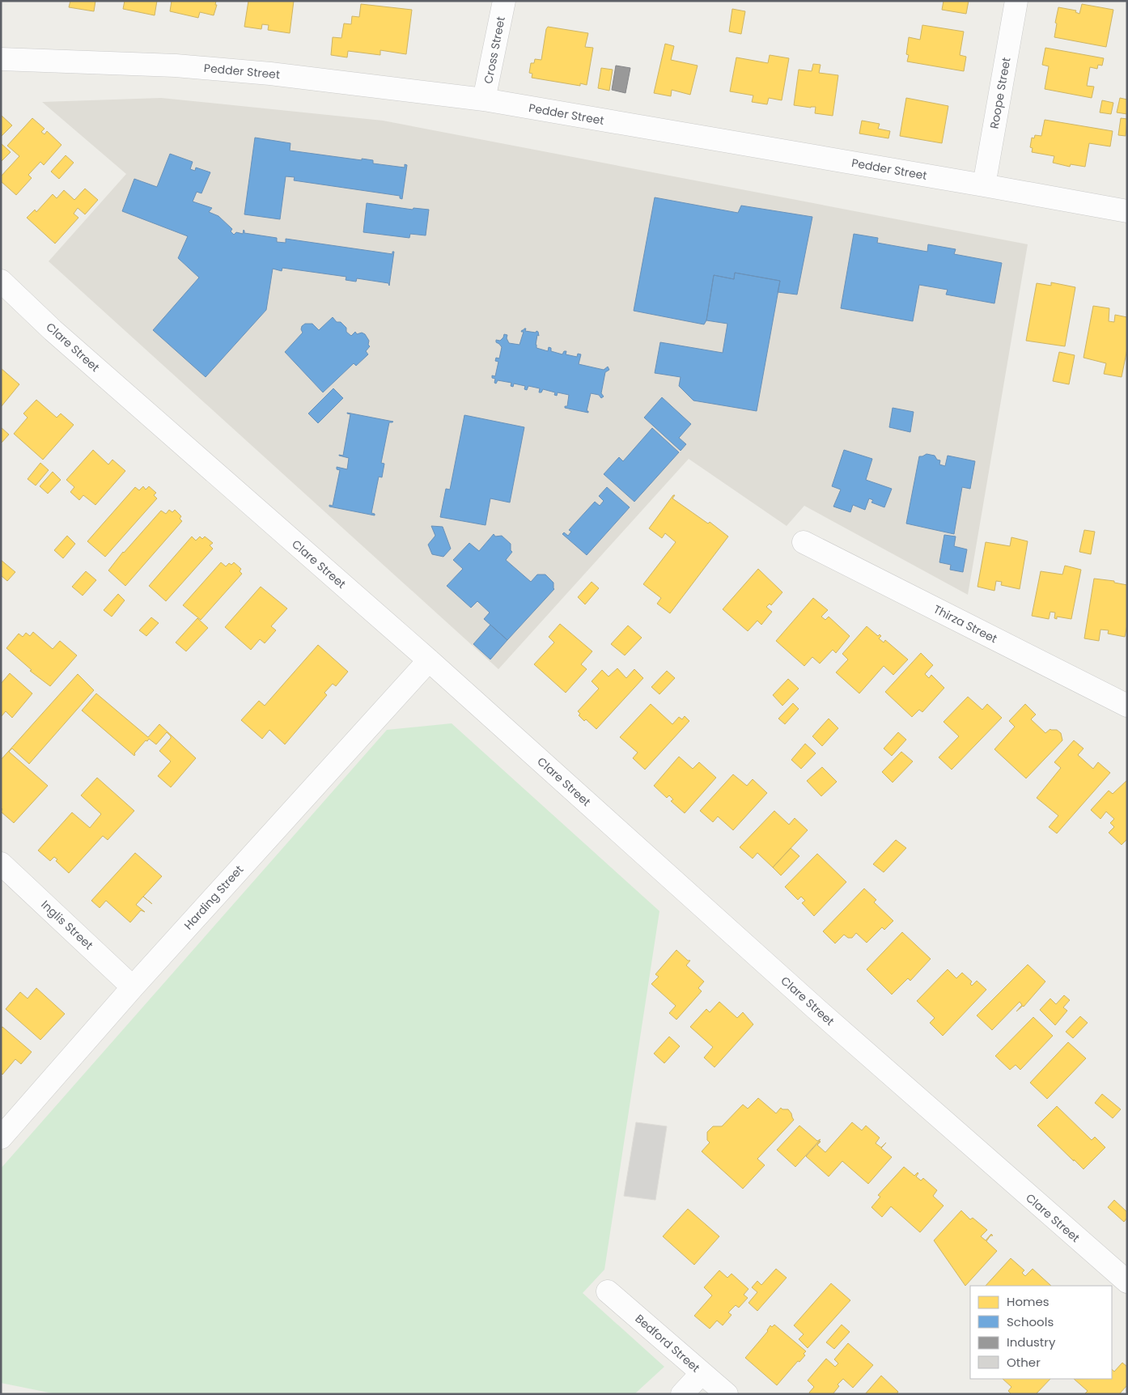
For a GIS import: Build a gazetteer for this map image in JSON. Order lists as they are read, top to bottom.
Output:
{
  "streets": {
    "street": [
      "Cross Street",
      "Pedder Street",
      "Roope Street",
      "Clare Street",
      "Thirza Street",
      "Harding Street",
      "Inglis Street",
      "Bedford Street"
    ]
  },
  "crossings": [
    ["Cross Street", "Pedder Street"],
    ["Pedder Street", "Roope Street"],
    ["Clare Street", "Harding Street"],
    ["Harding Street", "Inglis Street"]
  ],
  "legend": [
    "Homes",
    "Schools",
    "Industry",
    "Other"
  ]
}
